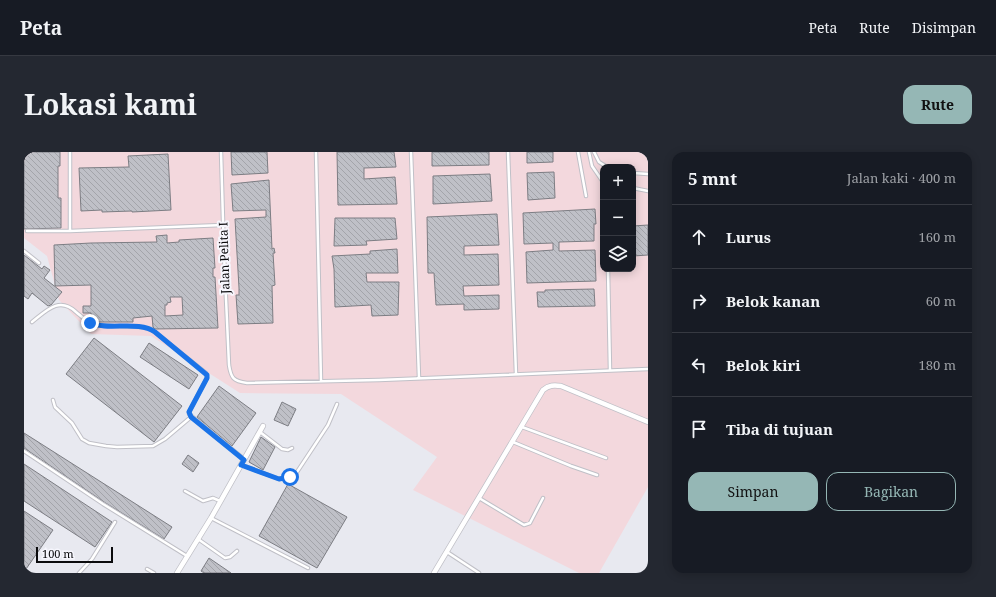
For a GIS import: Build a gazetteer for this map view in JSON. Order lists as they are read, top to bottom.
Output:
{
  "streets": {
    "lane": ["Jalan Pelita I"]
  },
  "scale_bar": "100 m",
  "page": {
    "header": "Peta",
    "nav": ["Peta", "Rute", "Disimpan"],
    "title": "Lokasi kami",
    "buttons": [
      "Rute",
      ["Simpan", "Bagikan"]
    ],
    "heading": ["5 mnt", "Jalan kaki · 400 m"],
    "map_buttons": ["+", "−"],
    "list": [
      ["Lurus", "160 m"],
      ["Belok kanan", "60 m"],
      ["Belok kiri", "180 m"],
      "Tiba di tujuan"
    ],
    "scale": "100 m"
  }
}
